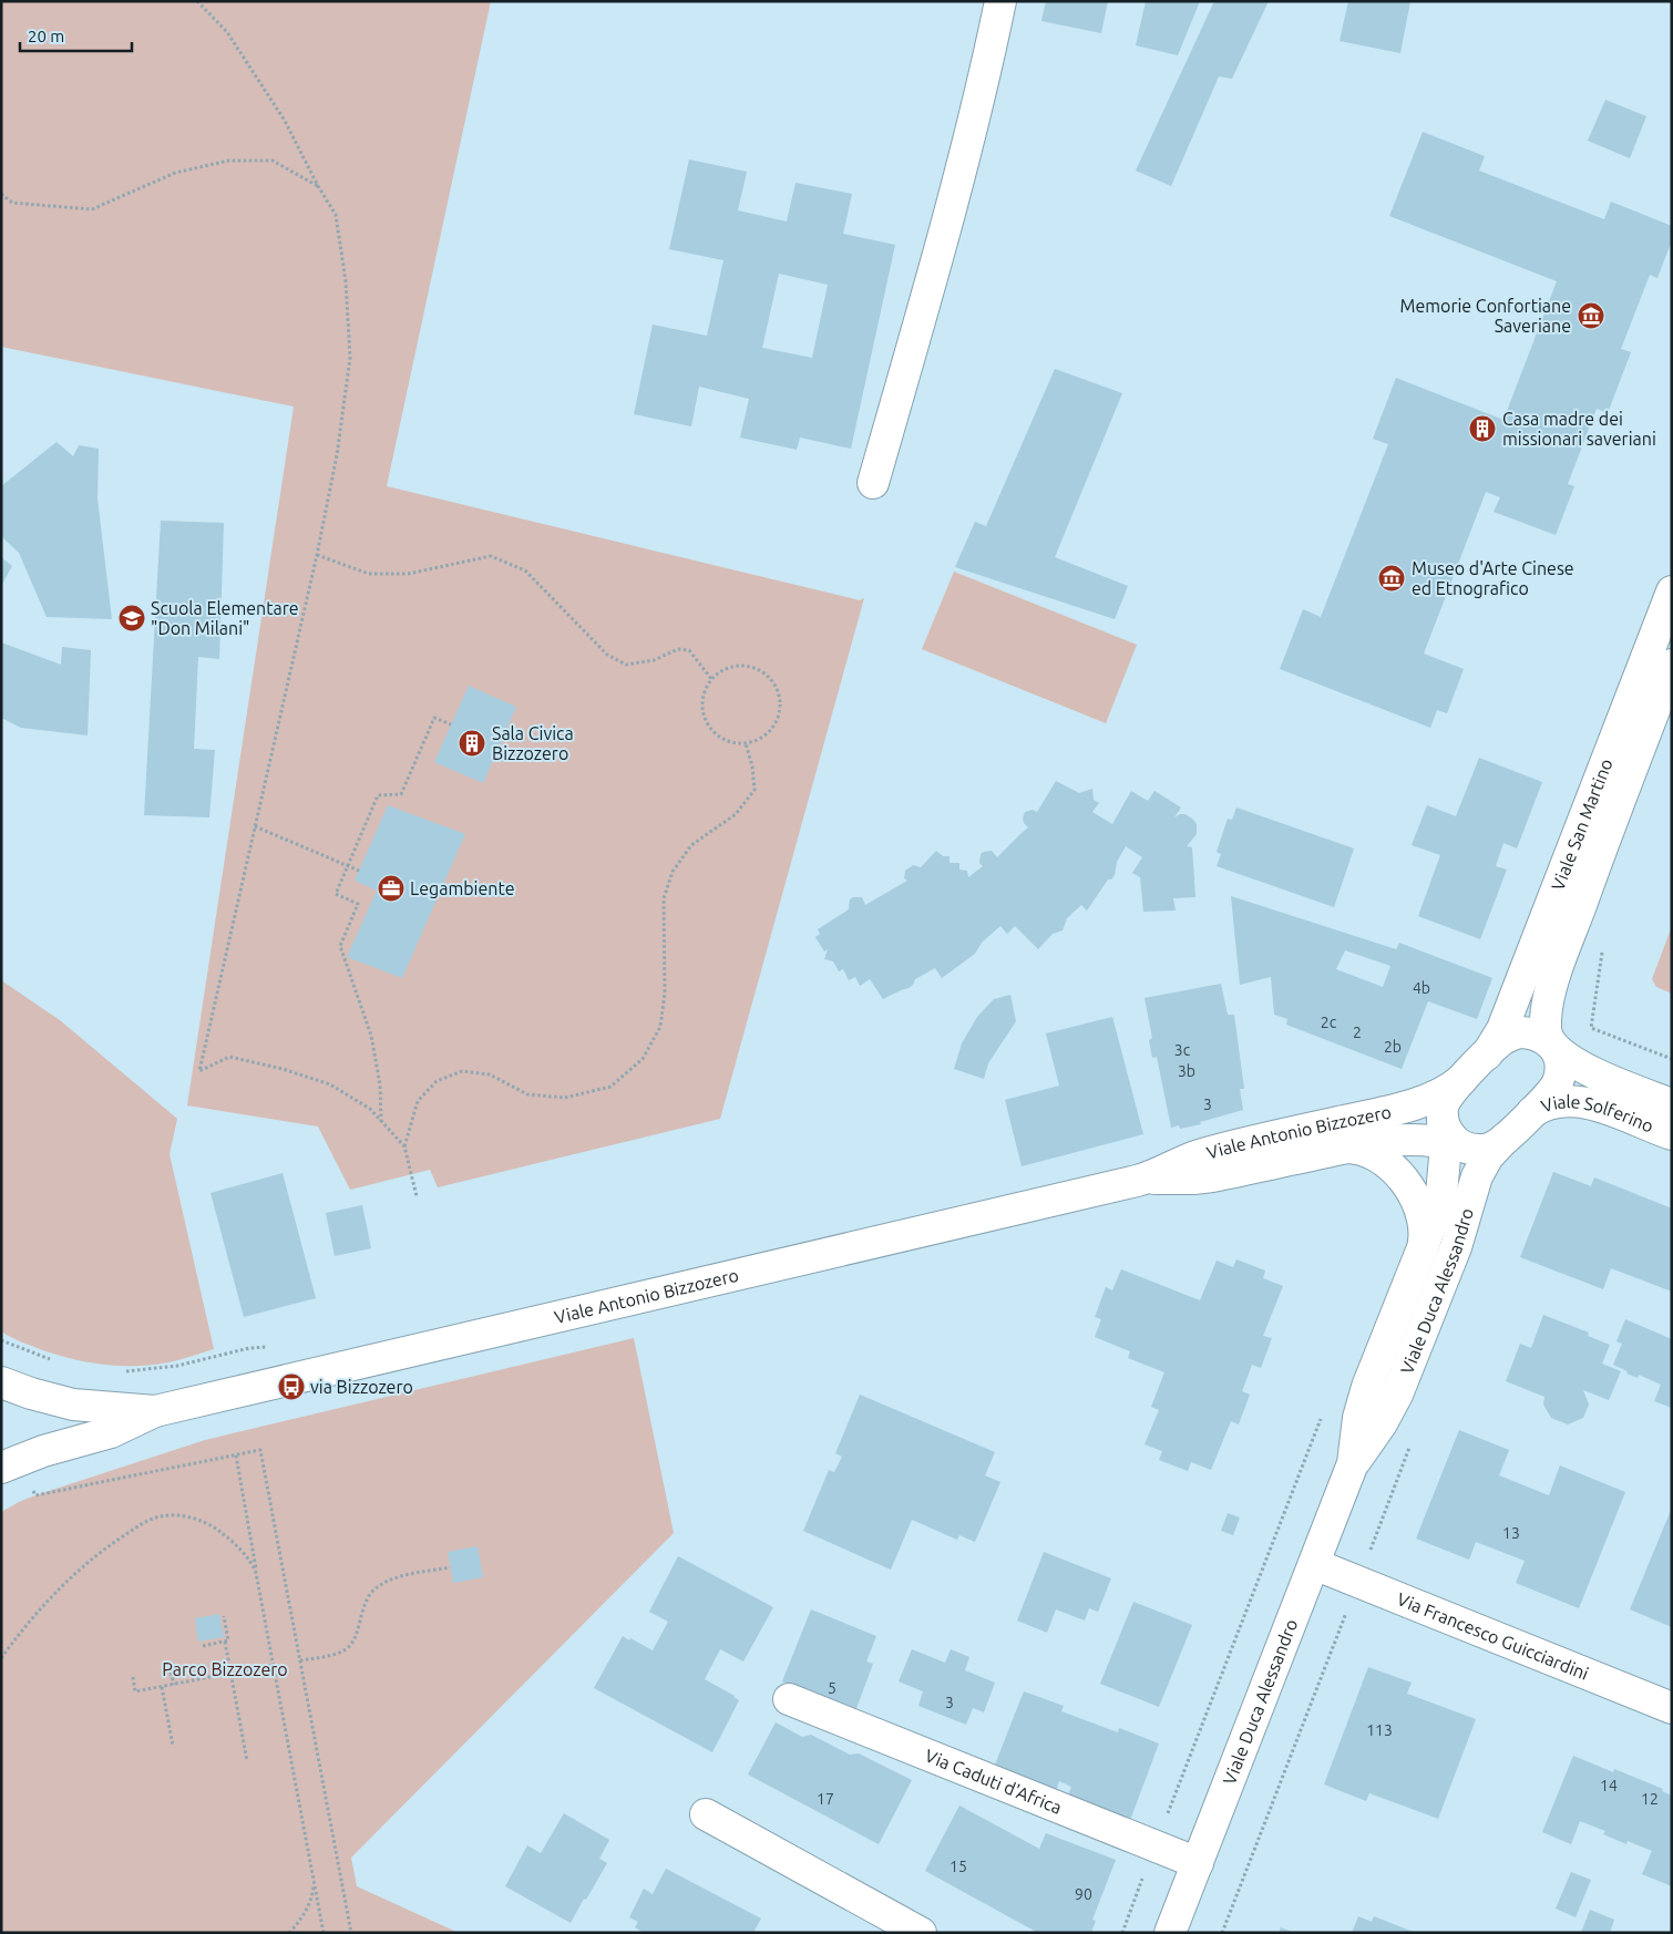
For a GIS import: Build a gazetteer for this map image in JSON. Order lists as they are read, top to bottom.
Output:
{
  "streets": {
    "street": [
      "Viale San Martino",
      "Viale Solferino",
      "Viale Antonio Bizzozero",
      "Viale Duca Alessandro",
      "Via Francesco Guicciardini",
      "Via Caduti d'Africa"
    ]
  },
  "crossings": [
    ["Viale San Martino", "Viale Solferino"],
    ["Viale San Martino", "Viale Duca Alessandro"],
    ["Viale Solferino", "Viale Duca Alessandro"],
    ["Viale Antonio Bizzozero", "Viale Duca Alessandro"],
    ["Viale Duca Alessandro", "Via Francesco Guicciardini"],
    ["Viale Duca Alessandro", "Via Caduti d'Africa"]
  ],
  "parks": ["Parco Bizzozero"],
  "places": {
    "museum": ["Memorie Confortiane Saveriane", "Museo d'Arte Cinese ed Etnografico"],
    "building": ["Casa madre dei missionari saveriani", "Sala Civica Bizzozero"],
    "school or university": ["Scuola Elementare \"Don Milani\""],
    "office": ["Legambiente"],
    "bus stop": ["via Bizzozero"]
  },
  "house_numbers": [
    "4b",
    "2c",
    "2",
    "2b",
    "3c",
    "3b",
    "3",
    "13",
    "5",
    "3",
    "113",
    "14",
    "17",
    "12",
    "15",
    "90"
  ],
  "scale_bar": "20 m"
}
